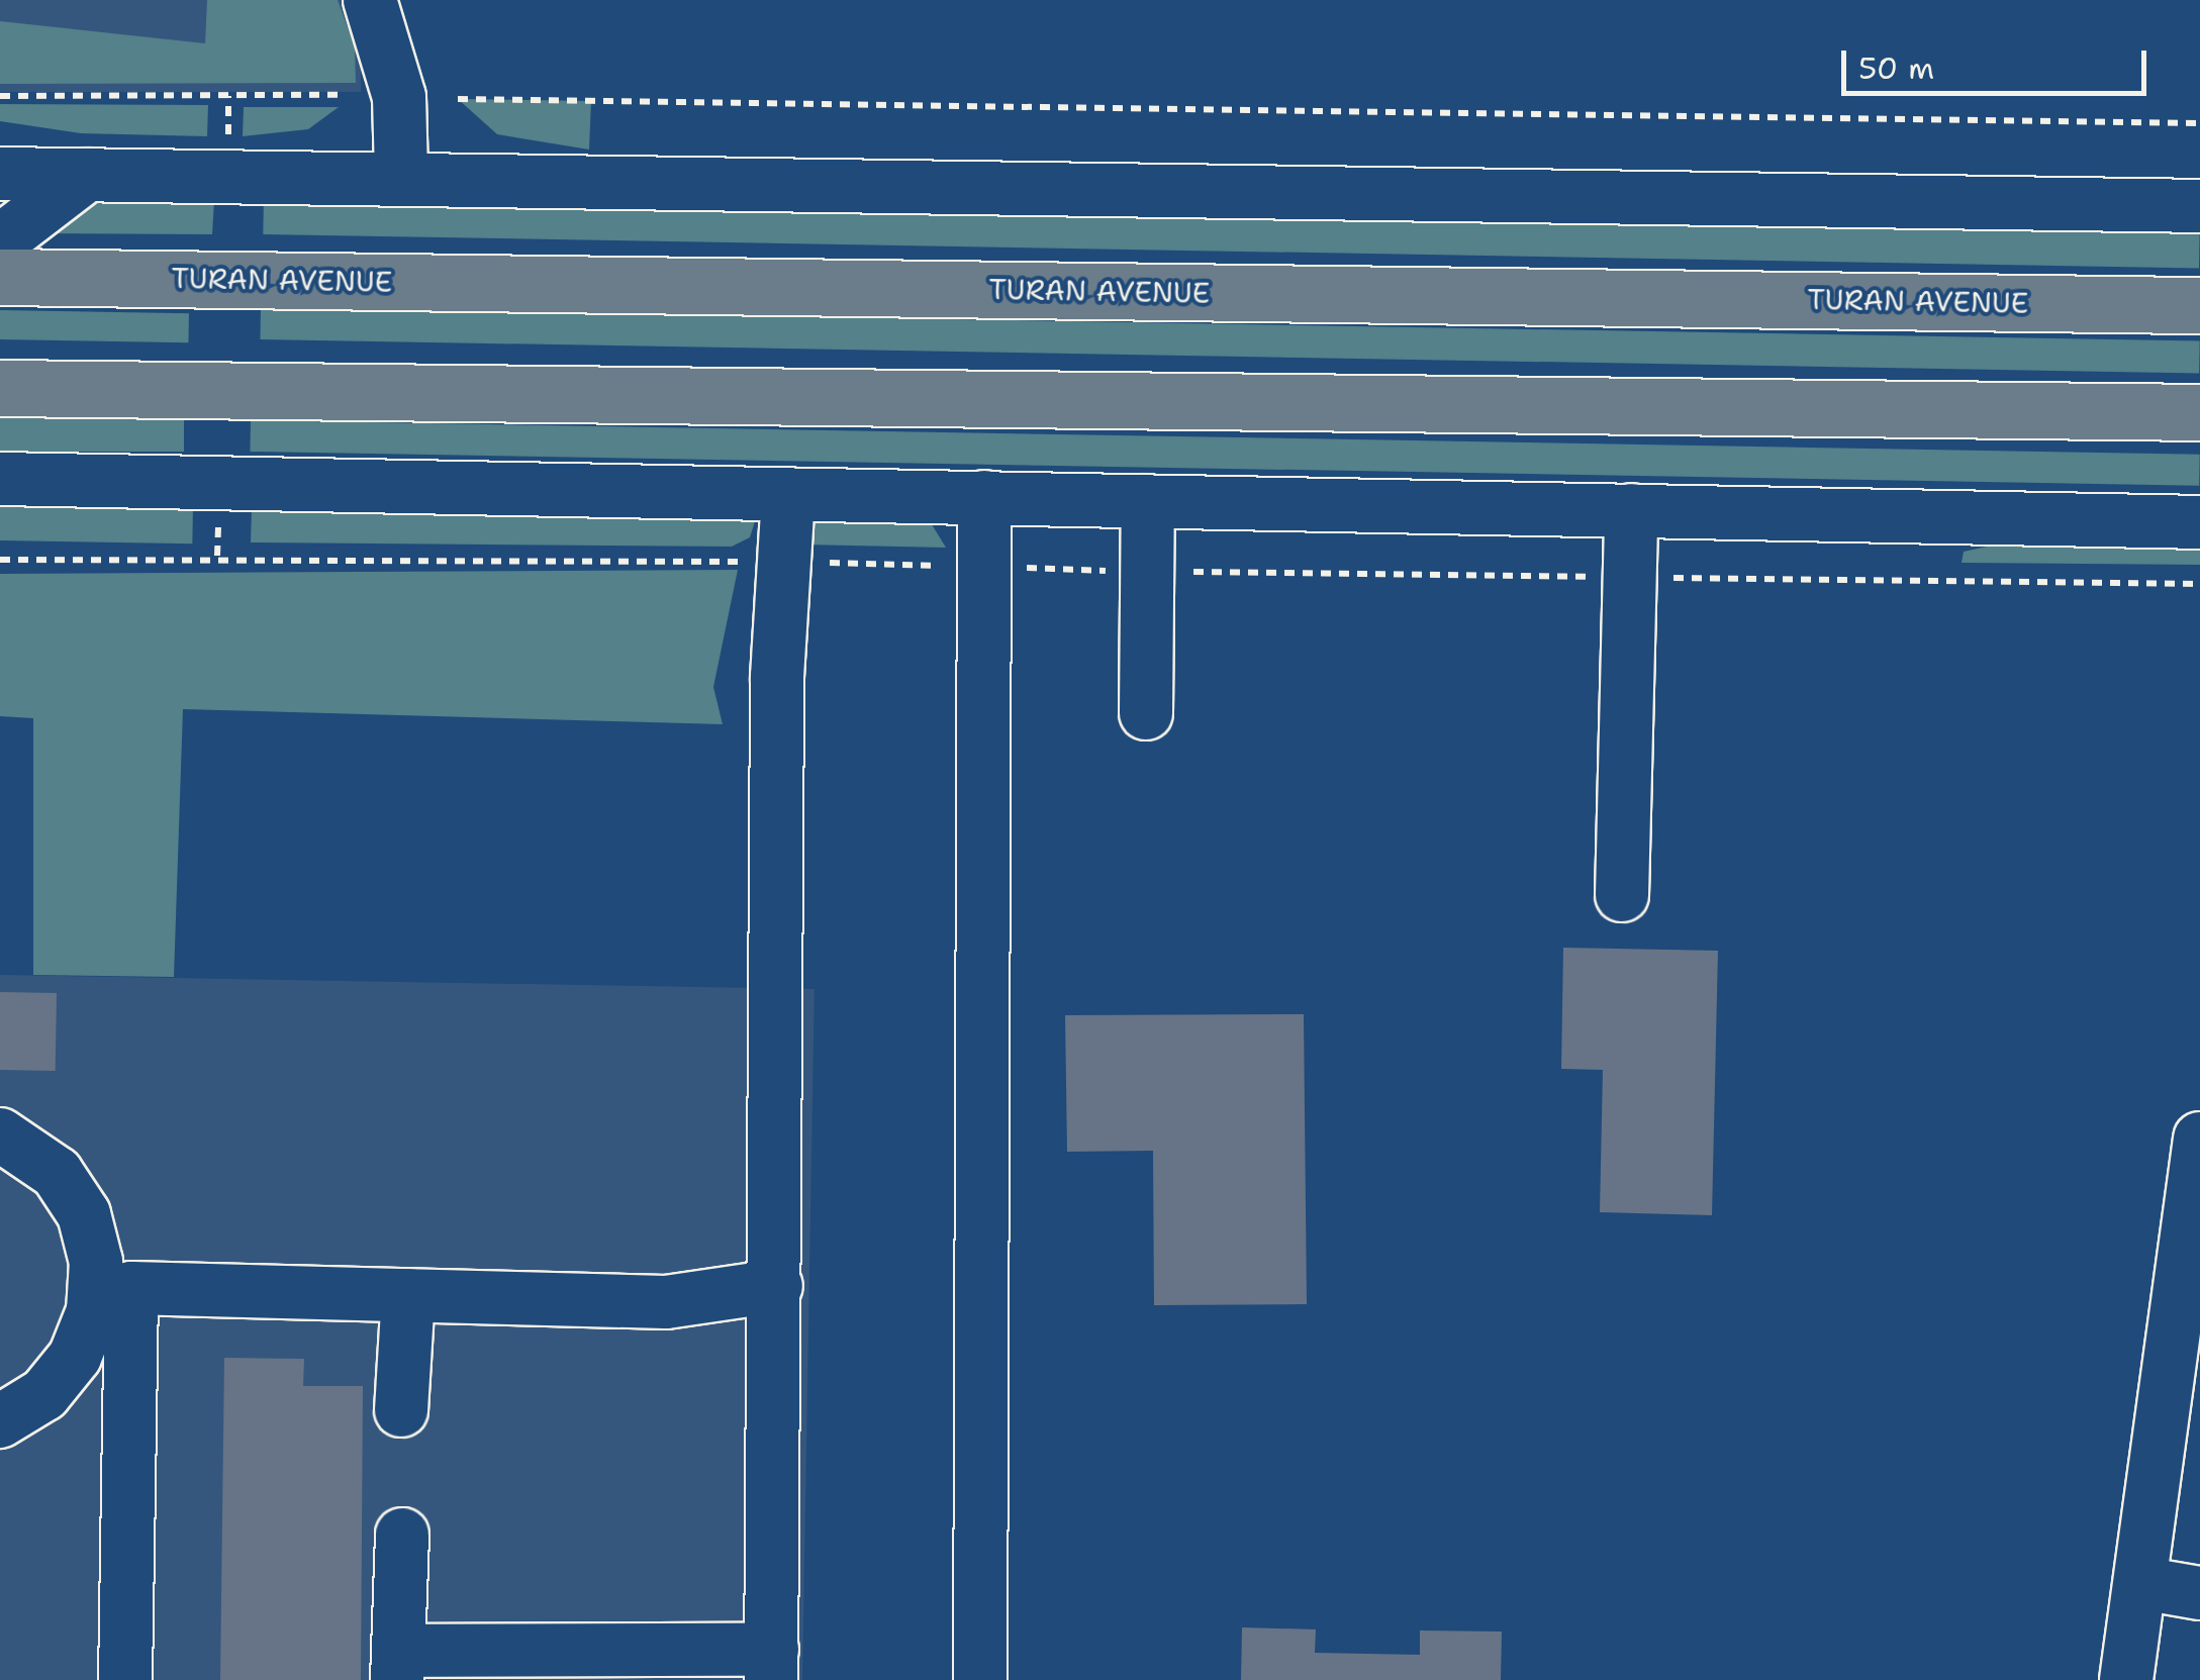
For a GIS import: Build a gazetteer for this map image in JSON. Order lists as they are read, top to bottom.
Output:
{
  "streets": {
    "main road": ["TURAN AVENUE"]
  },
  "scale_bar": "50 m"
}
